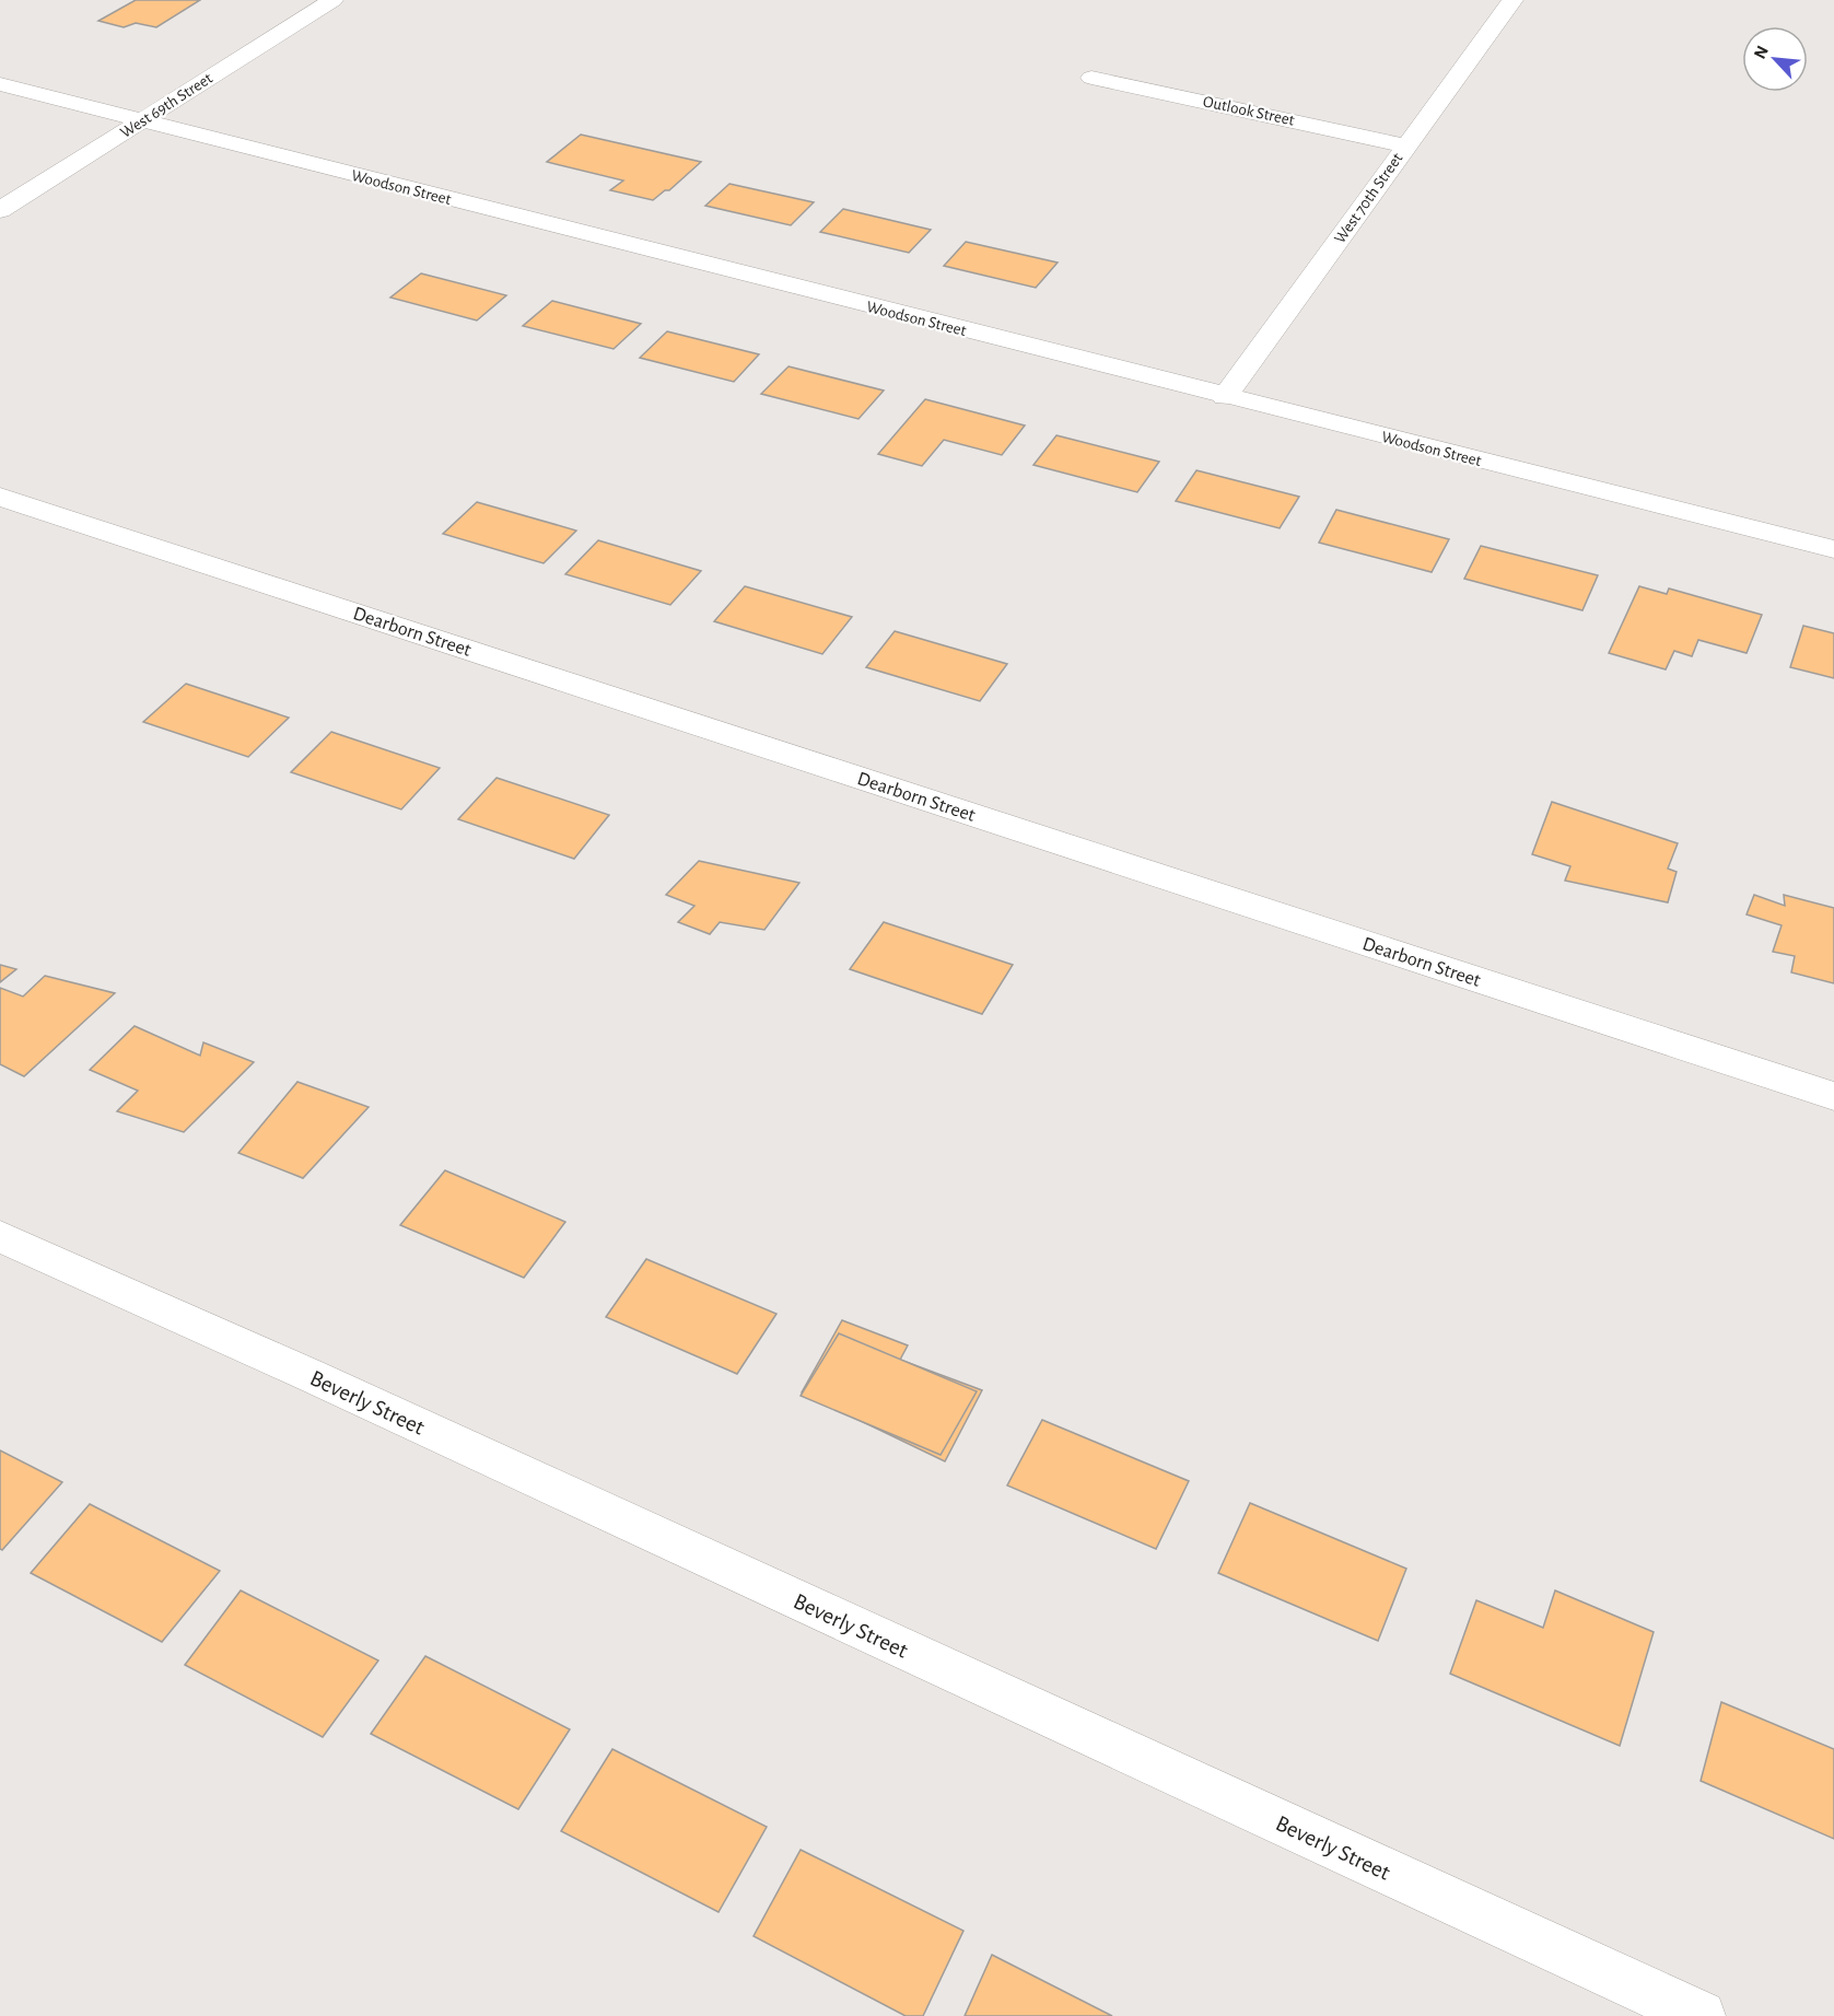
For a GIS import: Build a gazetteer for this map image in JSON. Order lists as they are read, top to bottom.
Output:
{
  "streets": {
    "street": [
      "West 69th Street",
      "Outlook Street",
      "Woodson Street",
      "West 70th Street",
      "Dearborn Street",
      "Beverly Street"
    ]
  },
  "crossings": [
    ["West 69th Street", "Woodson Street"],
    ["Outlook Street", "West 70th Street"],
    ["Woodson Street", "West 70th Street"]
  ],
  "north": "top left"
}
